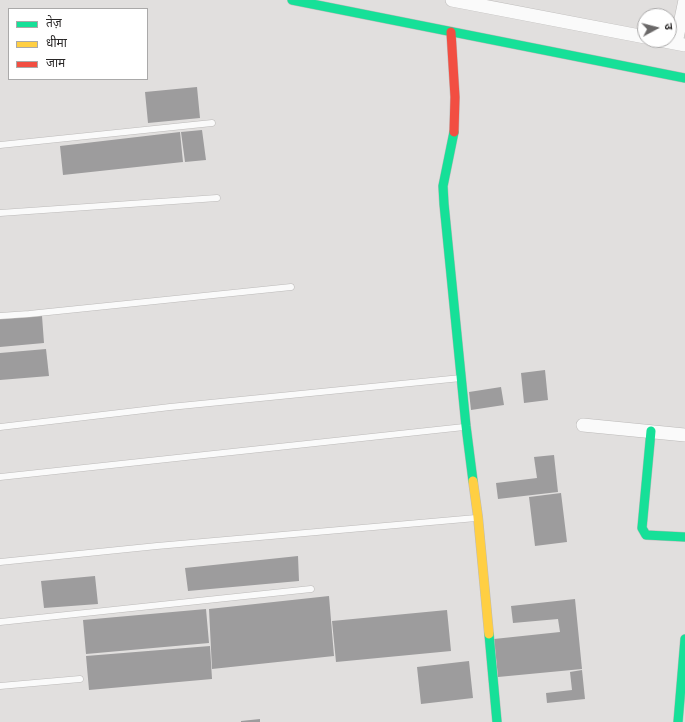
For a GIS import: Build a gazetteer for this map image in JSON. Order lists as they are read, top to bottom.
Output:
{
  "legend": ["तेज़", "धीमा", "जाम"],
  "north": "right"
}
